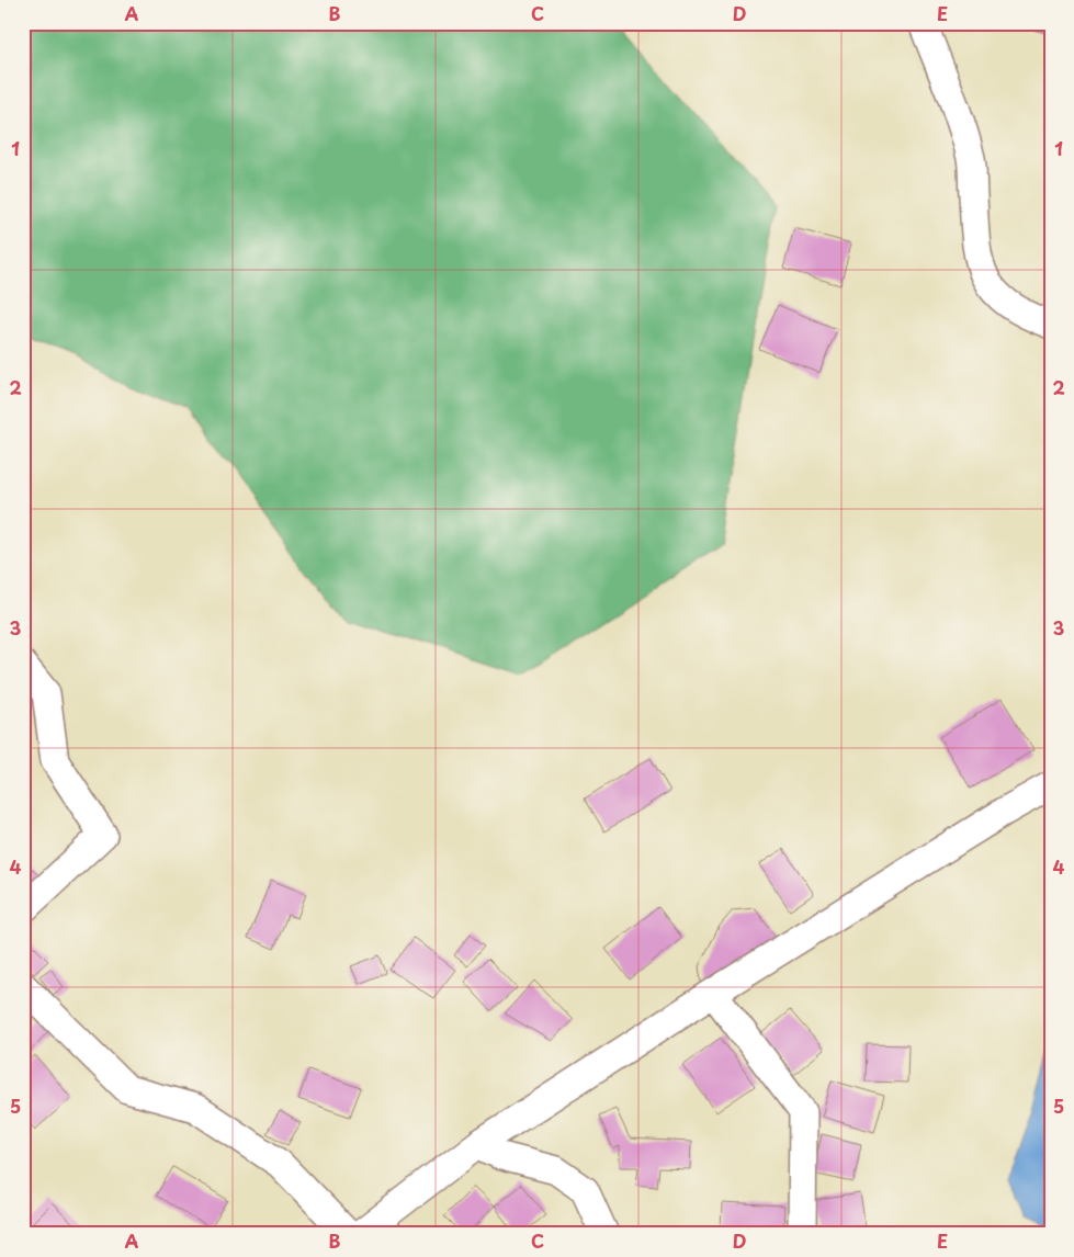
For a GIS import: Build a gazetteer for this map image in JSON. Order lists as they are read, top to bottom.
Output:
{
  "grid": {
    "columns": [
      "A",
      "B",
      "C",
      "D",
      "E"
    ],
    "rows": [
      "1",
      "2",
      "3",
      "4",
      "5"
    ]
  }
}
